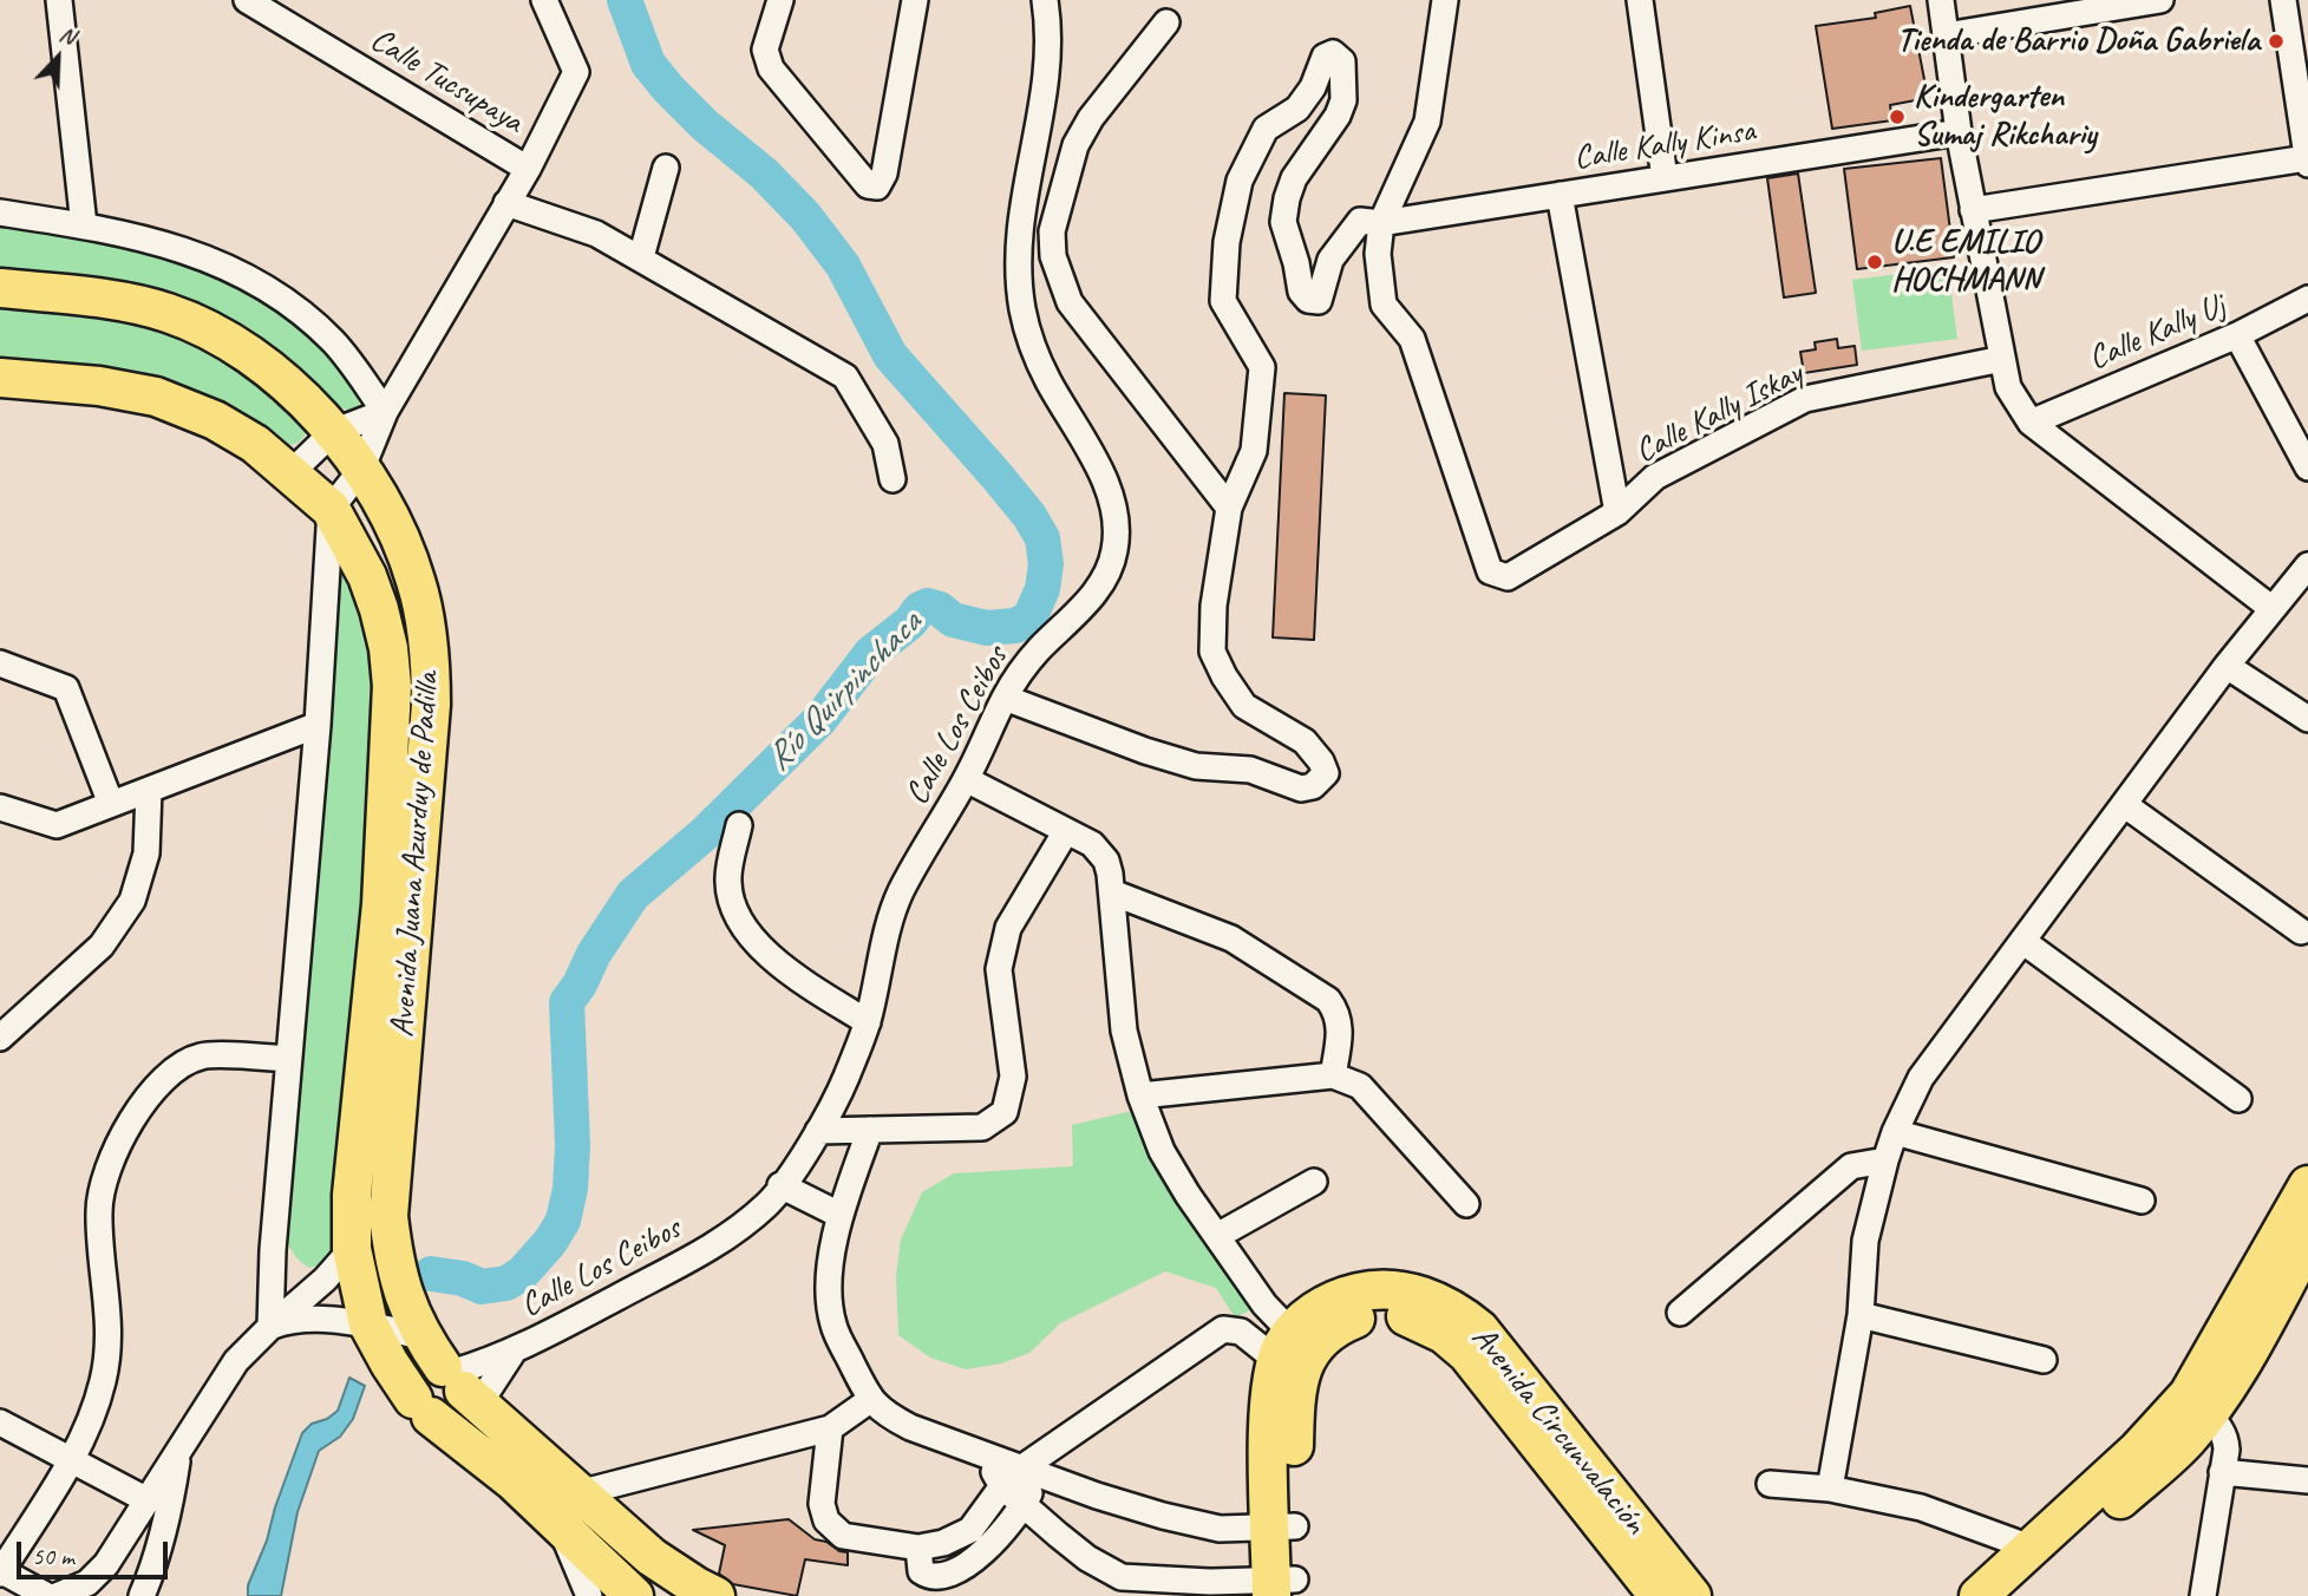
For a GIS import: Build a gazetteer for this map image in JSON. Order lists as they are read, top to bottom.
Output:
{
  "streets": {
    "highway": ["Avenida Juana Azurduy de Padilla", "Avenida Circunvalación"],
    "street": [
      "Calle Tucsupaya",
      "Calle Kally Kinsa",
      "Calle Kally Uj",
      "Calle Kally Iskay",
      "Calle Los Ceibos"
    ]
  },
  "crossings": [
    ["Calle Kally Kinsa", "Calle Kally Iskay"],
    ["Calle Los Ceibos", "Avenida Juana Azurduy de Padilla"]
  ],
  "water": ["Río Quirpinchaca"],
  "places": ["Tienda de Barrio Doña Gabriela", "Kindergarten Sumaj Rikchariy", "U.E EMILIO HOCHMANN"],
  "scale_bar": "50 m",
  "north": "top right"
}
